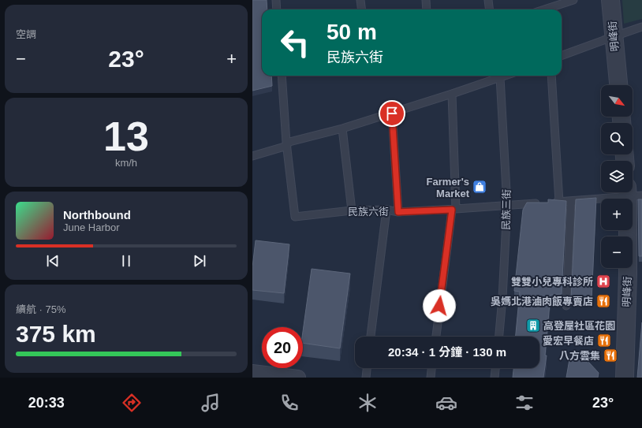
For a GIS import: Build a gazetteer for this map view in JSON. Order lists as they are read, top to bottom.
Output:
{
  "streets": {
    "street": ["明峰街"],
    "lane": ["民族三街", "民族六街"]
  },
  "crossings": [
    ["明峰街", "民族六街"],
    ["民族三街", "民族六街"]
  ],
  "places": {
    "shop": ["Farmer's Market"],
    "hospital": ["雙雙小兒專科診所"],
    "restaurant": ["吳媽北港滷肉飯專賣店", "愛宏早餐店", "八方雲集"],
    "building": ["高登屋社區花園"]
  },
  "north": "bottom right",
  "page": {
    "tile": [
      "空調",
      ["13", "km/h"],
      ["續航 · 75%", "375 km"]
    ],
    "turn": ["50 m", "民族六街"],
    "heat": ["−", "23°", "+"],
    "map_buttons": ["+", "−"],
    "song": ["Northbound", "June Harbor"],
    "limit": "20",
    "trip": "20:34 · 1 分鐘 · 130 m",
    "tabs": ["20:33", "23°"]
  }
}
